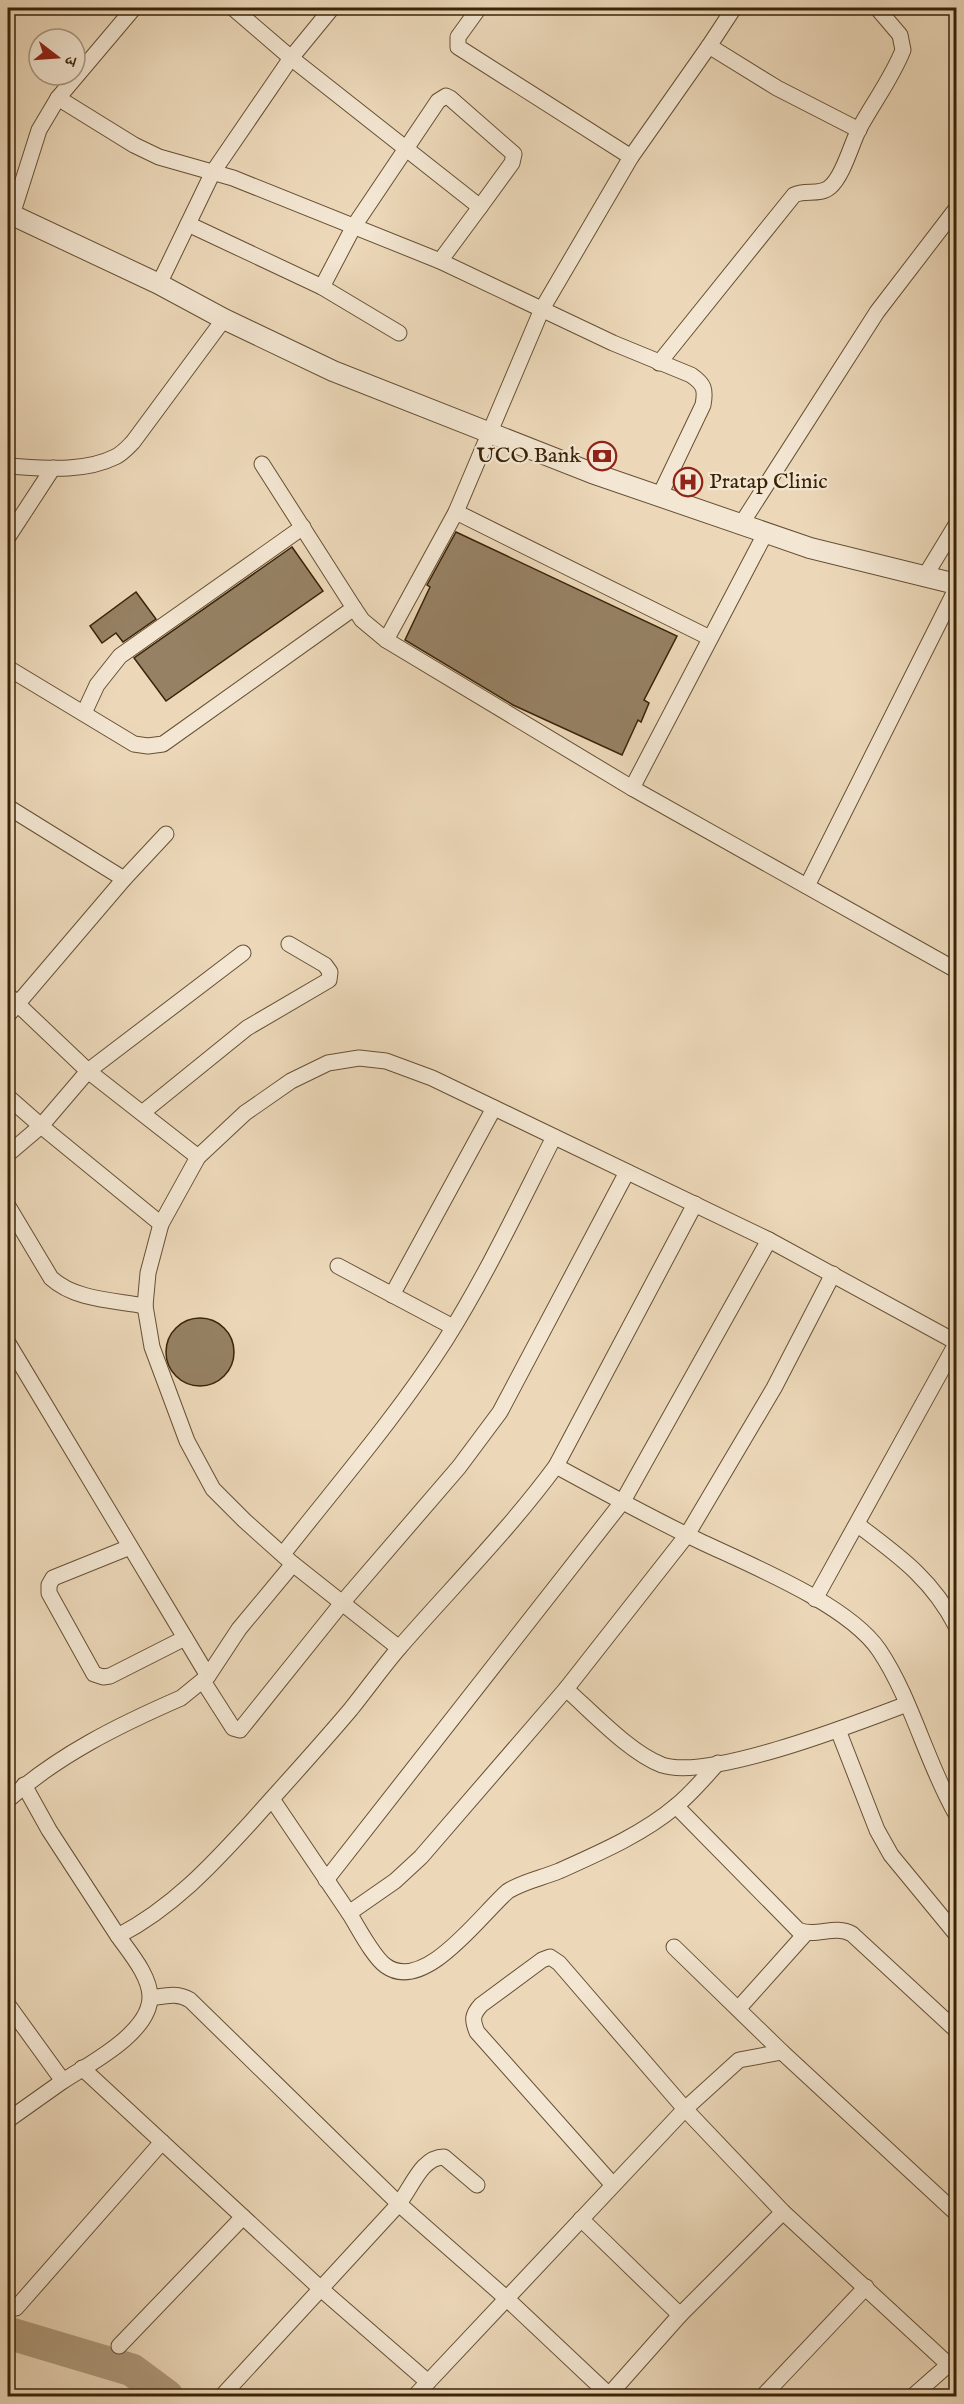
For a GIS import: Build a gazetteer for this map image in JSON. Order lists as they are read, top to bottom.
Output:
{
  "places": {
    "bank": ["UCO Bank"],
    "hospital": ["Pratap Clinic"]
  },
  "north": "right"
}
